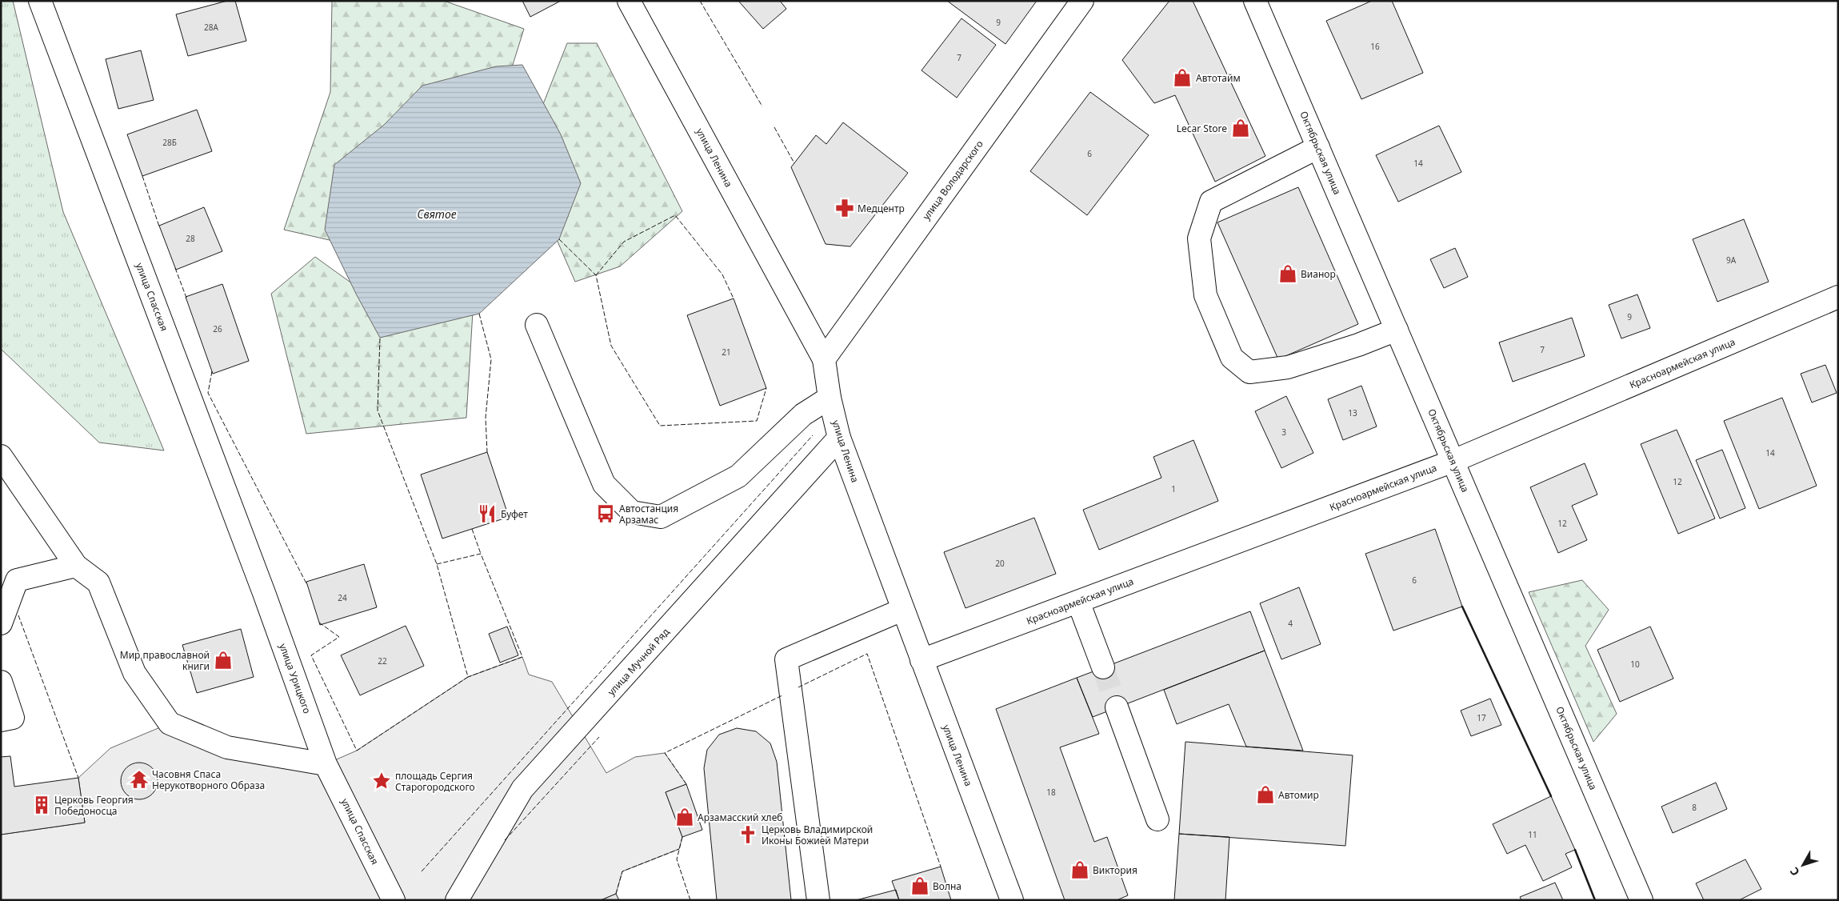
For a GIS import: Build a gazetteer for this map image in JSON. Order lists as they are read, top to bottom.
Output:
{
  "streets": {
    "street": [
      "Октябрьская улица",
      "улица Ленина",
      "улица Володарского",
      "улица Спасская",
      "Красноармейская улица",
      "улица Мучной Ряд",
      "улица Урицкого"
    ]
  },
  "crossings": [
    ["Октябрьская улица", "Красноармейская улица"],
    ["улица Ленина", "улица Володарского"],
    ["улица Ленина", "Красноармейская улица"],
    ["улица Ленина", "улица Мучной Ряд"],
    ["улица Спасская", "улица Урицкого"]
  ],
  "water": ["Святое"],
  "places": {
    "shop": [
      "Автотайм",
      "Lecar Store",
      "Вианор",
      "Мир православной книги",
      "Автомир",
      "Арзамасский хлеб",
      "Виктория",
      "Волна"
    ],
    "pharmacy": ["Медцентр"],
    "restaurant": ["Буфет"],
    "bus stop": ["Автостанция Арзамас"],
    "temple": ["Часовня Спаса Нерукотворного Образа"],
    "place": ["площадь Сергия Старогородского"],
    "building": ["Церковь Георгия Победоносца"],
    "church": ["Церковь Владимирской Иконы Божией Матери"]
  },
  "house_numbers": [
    "9",
    "28А",
    "16",
    "7",
    "28Б",
    "6",
    "14",
    "28",
    "9А",
    "9",
    "26",
    "7",
    "21",
    "13",
    "3",
    "14",
    "12",
    "1",
    "12",
    "20",
    "6",
    "24",
    "4",
    "22",
    "10",
    "17",
    "18",
    "8",
    "11"
  ],
  "north": "bottom left"
}
